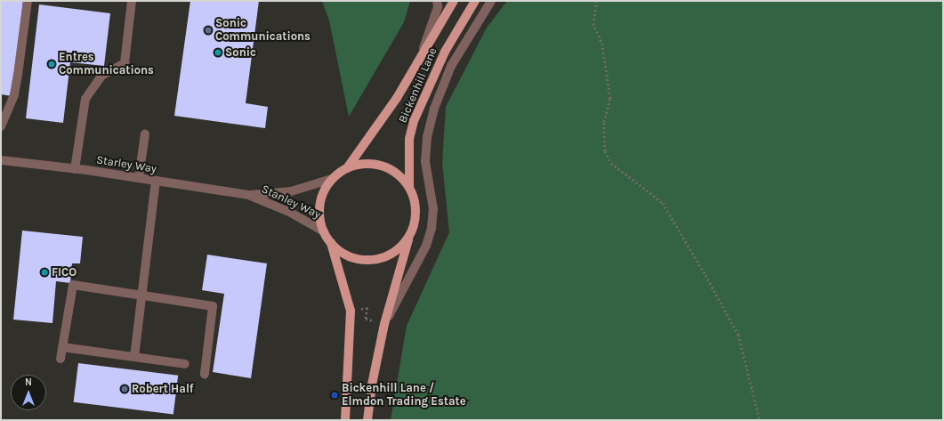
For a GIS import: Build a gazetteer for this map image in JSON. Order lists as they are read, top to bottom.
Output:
{
  "streets": {
    "main road": ["Bickenhill Lane"],
    "street": ["Starley Way", "Stanley Way"]
  },
  "crossings": [
    ["Bickenhill Lane", "Stanley Way"],
    ["Starley Way", "Stanley Way"]
  ],
  "places": [
    "Sonic Communications",
    "Sonic",
    "Entres Communications",
    "FICO",
    "Robert Half",
    "Bickenhill Lane / Elmdon Trading Estate"
  ],
  "north": "top"
}
